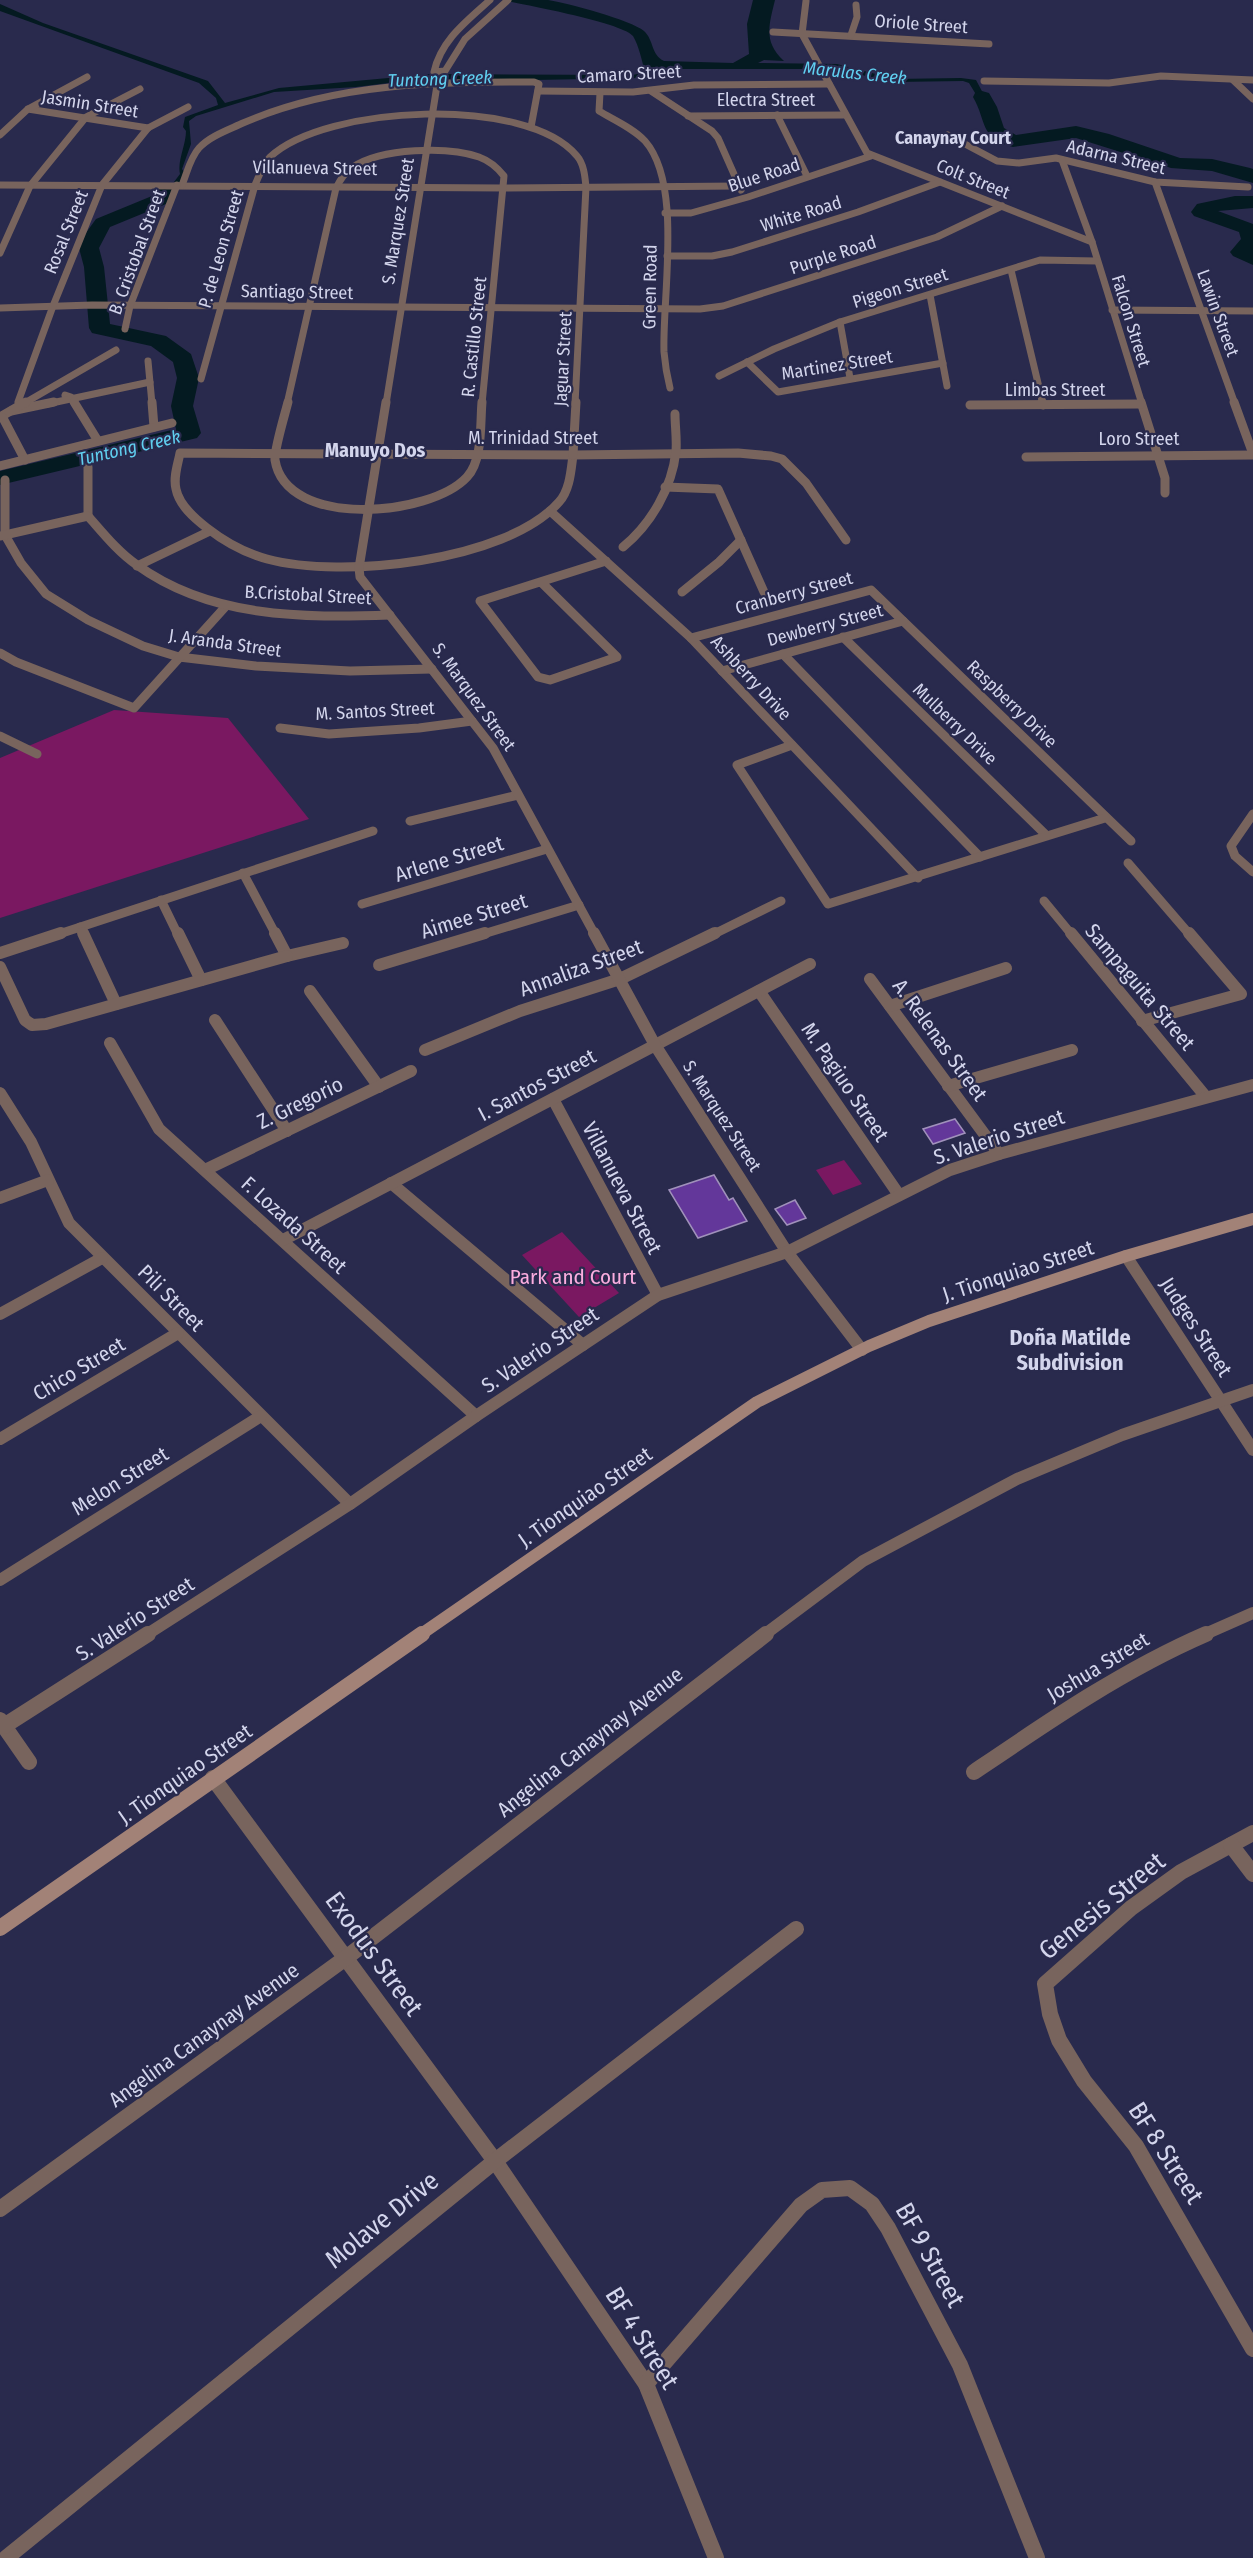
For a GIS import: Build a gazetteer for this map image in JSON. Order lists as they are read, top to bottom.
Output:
{
  "streets": {
    "main road": ["J. Tionquiao Street"],
    "street": [
      "Oriole Street",
      "Camaro Street",
      "Electra Street",
      "Jasmin Street",
      "Adarna Street",
      "Villanueva Street",
      "Blue Road",
      "Colt Street",
      "White Road",
      "S. Marquez Street",
      "Rosal Street",
      "P. de Leon Street",
      "B. Cristobal Street",
      "Purple Road",
      "Green Road",
      "Pigeon Street",
      "Santiago Street",
      "Lawin Street",
      "Falcon Street",
      "R. Castillo Street",
      "Jaguar Street",
      "Martinez Street",
      "Limbas Street",
      "M. Trinidad Street",
      "Loro Street",
      "Cranberry Street",
      "B.Cristobal Street",
      "Dewberry Street",
      "J. Aranda Street",
      "Ashberry Drive",
      "Raspberry Drive",
      "M. Santos Street",
      "Mulberry Drive",
      "Arlene Street",
      "Aimee Street",
      "Annaliza Street",
      "Sampaguita Street",
      "A. Relenas Street",
      "M. Pagiuo Street",
      "I. Santos Street",
      "Z. Gregorio",
      "S. Valerio Street",
      "F. Lozada Street",
      "Pili Street",
      "Judges Street",
      "Chico Street",
      "Melon Street",
      "Joshua Street",
      "Angelina Canaynay Avenue",
      "Genesis Street",
      "Exodus Street",
      "BF 8 Street",
      "Molave Drive",
      "BF 9 Street",
      "BF 4 Street"
    ]
  },
  "crossings": [
    ["Camaro Street", "S. Marquez Street"],
    ["Camaro Street", "B. Cristobal Street"],
    ["Camaro Street", "Green Road"],
    ["Jasmin Street", "Rosal Street"],
    ["Adarna Street", "Lawin Street"],
    ["Adarna Street", "Falcon Street"],
    ["Villanueva Street", "S. Marquez Street"],
    ["Villanueva Street", "Rosal Street"],
    ["Villanueva Street", "P. de Leon Street"],
    ["Villanueva Street", "B. Cristobal Street"],
    ["Villanueva Street", "Green Road"],
    ["Villanueva Street", "R. Castillo Street"],
    ["Villanueva Street", "Jaguar Street"],
    ["Villanueva Street", "I. Santos Street"],
    ["Villanueva Street", "S. Valerio Street"],
    ["Blue Road", "Colt Street"],
    ["Blue Road", "Green Road"],
    ["Colt Street", "White Road"],
    ["Colt Street", "Purple Road"],
    ["Colt Street", "Falcon Street"],
    ["White Road", "Green Road"],
    ["S. Marquez Street", "P. de Leon Street"],
    ["S. Marquez Street", "B. Cristobal Street"],
    ["S. Marquez Street", "Santiago Street"],
    ["S. Marquez Street", "R. Castillo Street"],
    ["S. Marquez Street", "Jaguar Street"],
    ["S. Marquez Street", "M. Trinidad Street"],
    ["S. Marquez Street", "B.Cristobal Street"],
    ["S. Marquez Street", "J. Aranda Street"],
    ["S. Marquez Street", "M. Santos Street"],
    ["S. Marquez Street", "Arlene Street"],
    ["S. Marquez Street", "Aimee Street"],
    ["S. Marquez Street", "Annaliza Street"],
    ["S. Marquez Street", "I. Santos Street"],
    ["S. Marquez Street", "S. Valerio Street"],
    ["S. Marquez Street", "J. Tionquiao Street"],
    ["Rosal Street", "Santiago Street"],
    ["P. de Leon Street", "Santiago Street"],
    ["P. de Leon Street", "Jaguar Street"],
    ["B. Cristobal Street", "Santiago Street"],
    ["Purple Road", "Green Road"],
    ["Purple Road", "Santiago Street"],
    ["Green Road", "Santiago Street"],
    ["Pigeon Street", "Falcon Street"],
    ["Pigeon Street", "Martinez Street"],
    ["Santiago Street", "R. Castillo Street"],
    ["Santiago Street", "Jaguar Street"],
    ["Lawin Street", "Loro Street"],
    ["Falcon Street", "Limbas Street"],
    ["Falcon Street", "Loro Street"],
    ["R. Castillo Street", "M. Trinidad Street"],
    ["Jaguar Street", "M. Trinidad Street"],
    ["Jaguar Street", "Ashberry Drive"],
    ["Cranberry Street", "Ashberry Drive"],
    ["Cranberry Street", "Raspberry Drive"],
    ["Dewberry Street", "Ashberry Drive"],
    ["Dewberry Street", "Raspberry Drive"],
    ["Dewberry Street", "Mulberry Drive"],
    ["Sampaguita Street", "S. Valerio Street"],
    ["A. Relenas Street", "S. Valerio Street"],
    ["M. Pagiuo Street", "I. Santos Street"],
    ["M. Pagiuo Street", "S. Valerio Street"],
    ["I. Santos Street", "F. Lozada Street"],
    ["Z. Gregorio", "F. Lozada Street"],
    ["S. Valerio Street", "F. Lozada Street"],
    ["S. Valerio Street", "Pili Street"],
    ["J. Tionquiao Street", "Judges Street"],
    ["J. Tionquiao Street", "Exodus Street"],
    ["Pili Street", "Chico Street"],
    ["Pili Street", "Melon Street"],
    ["Judges Street", "Angelina Canaynay Avenue"],
    ["Angelina Canaynay Avenue", "Exodus Street"],
    ["Genesis Street", "BF 8 Street"],
    ["Exodus Street", "Molave Drive"],
    ["Exodus Street", "BF 4 Street"],
    ["Molave Drive", "BF 4 Street"],
    ["BF 9 Street", "BF 4 Street"]
  ],
  "districts": ["Canaynay Court", "Manuyo Dos", "Doña Matilde Subdivision"],
  "water": ["Marulas Creek", "Tuntong Creek"],
  "parks": ["Park and Court"]
}
